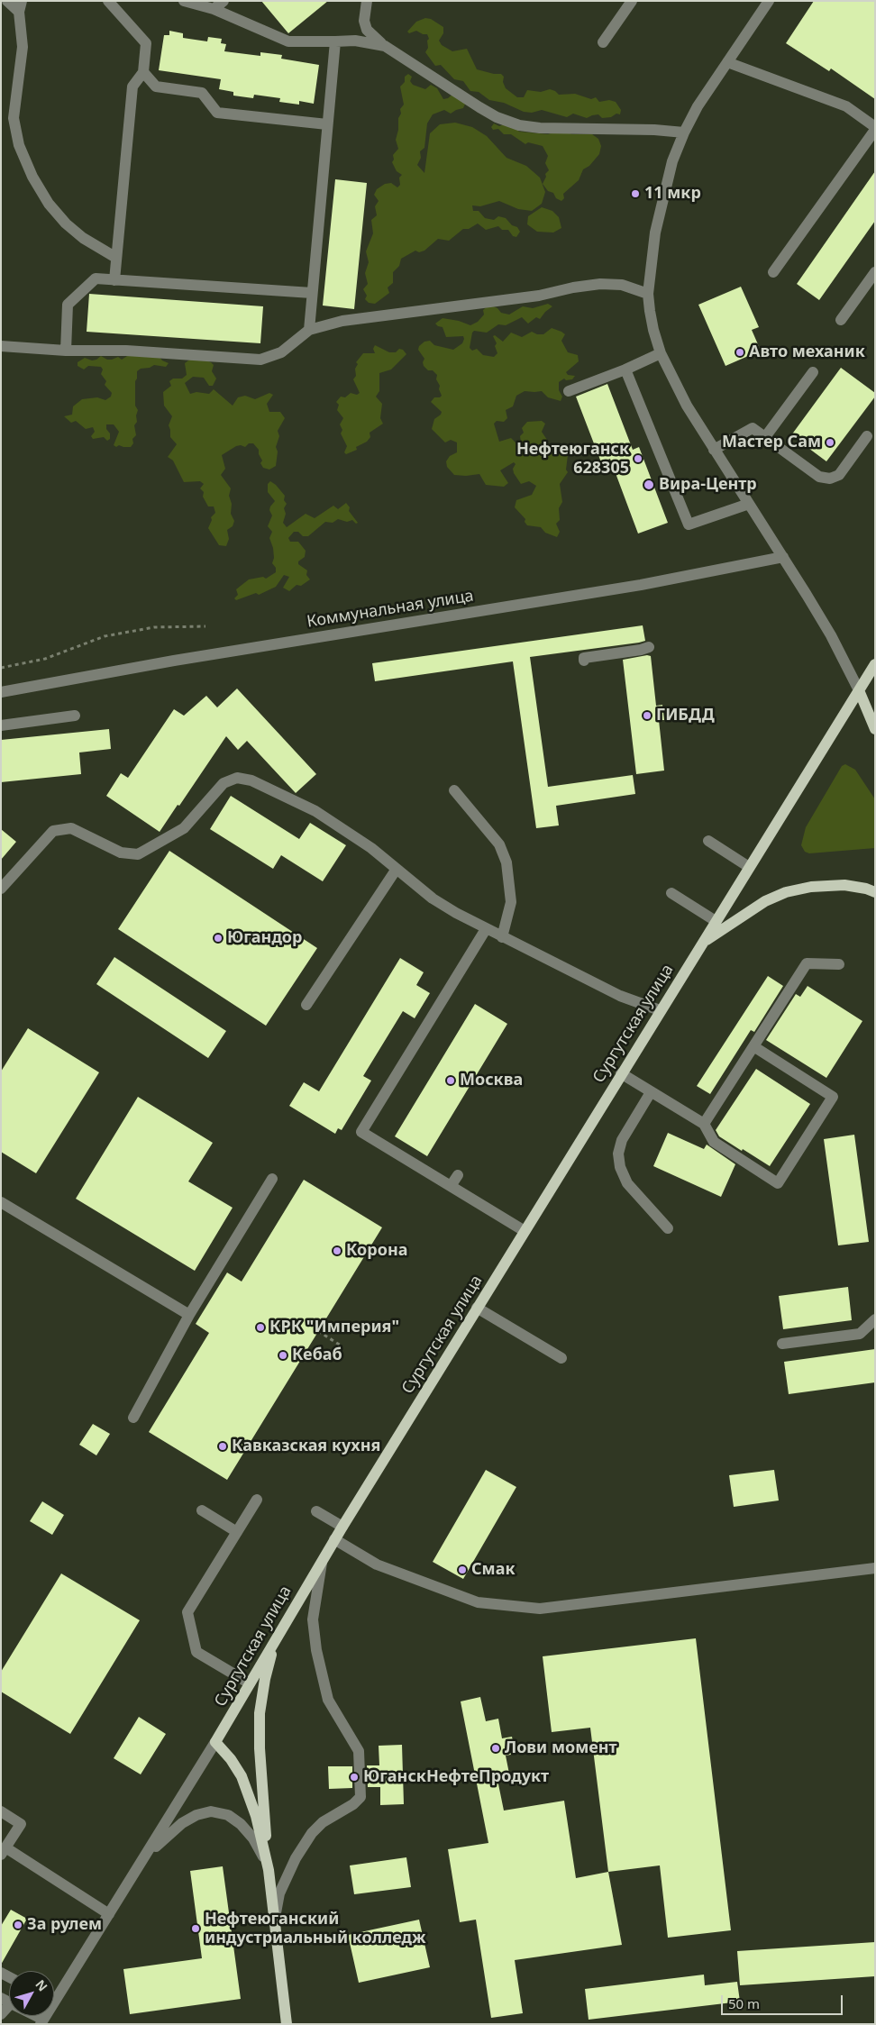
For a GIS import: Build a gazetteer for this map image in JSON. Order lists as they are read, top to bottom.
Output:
{
  "streets": {
    "main road": ["Сургутская улица"],
    "street": ["Коммунальная улица"]
  },
  "places": [
    "11 мкр",
    "Авто механик",
    "Мастер Сам",
    "Нефтеюганск 628305",
    "Вира-Центр",
    "ГИБДД",
    "Югандор",
    "Москва",
    "Корона",
    "КРК \"Империя\"",
    "Кебаб",
    "Кавказская кухня",
    "Смак",
    "Лови момент",
    "ЮганскНефтеПродукт",
    "За рулем",
    "Нефтеюганский индустриальный колледж"
  ],
  "scale_bar": "50 m",
  "north": "top right"
}
